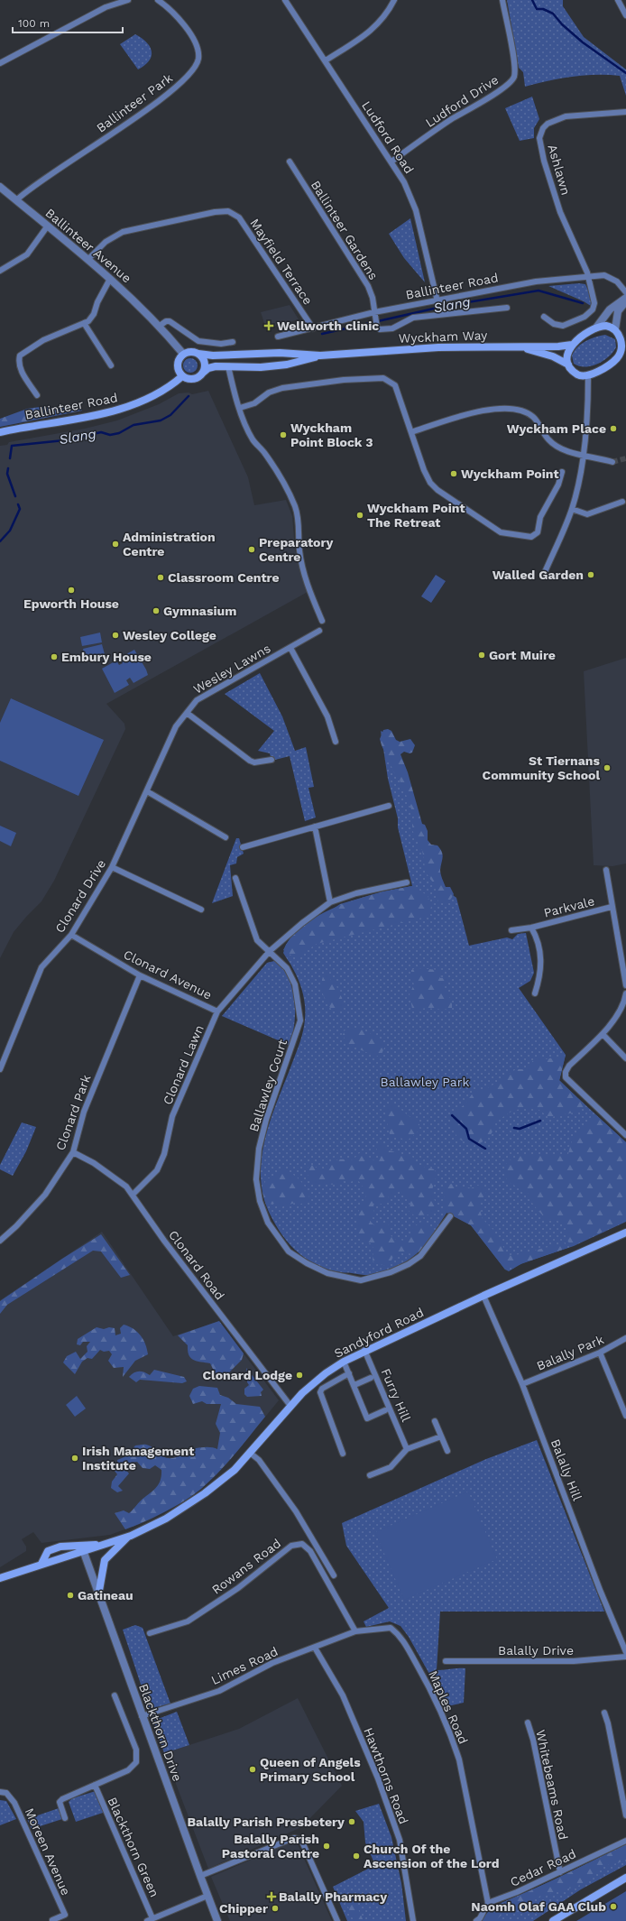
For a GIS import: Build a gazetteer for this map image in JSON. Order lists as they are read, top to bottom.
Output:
{
  "streets": {
    "main road": ["Ballinteer Road", "Wyckham Way", "Sandyford Road"],
    "street": [
      "Ludford Drive",
      "Ballinteer Park",
      "Ludford Road",
      "Ashlawn",
      "Ballinteer Gardens",
      "Ballinteer Avenue",
      "Mayfield Terrace",
      "Wesley Lawns",
      "Clonard Drive",
      "Parkvale",
      "Clonard Avenue",
      "Clonard Lawn",
      "Ballawley Court",
      "Clonard Park",
      "Clonard Road",
      "Balally Park",
      "Furry Hill",
      "Balally Hill",
      "Rowans Road",
      "Balally Drive",
      "Limes Road",
      "Maples Road",
      "Blackthorn Drive",
      "Hawthorns Road",
      "Whitebeams Road",
      "Blackthorn Green",
      "Moreen Avenue",
      "Cedar Road"
    ]
  },
  "crossings": [
    ["Ludford Drive", "Ludford Road"],
    ["Ballinteer Park", "Ballinteer Avenue"],
    ["Ludford Road", "Ballinteer Road"],
    ["Ashlawn", "Ballinteer Road"],
    ["Ballinteer Gardens", "Ballinteer Road"],
    ["Ballinteer Avenue", "Mayfield Terrace"],
    ["Ballinteer Avenue", "Ballinteer Road"],
    ["Ballinteer Avenue", "Wyckham Way"],
    ["Mayfield Terrace", "Ballinteer Road"],
    ["Ballinteer Road", "Wyckham Way"],
    ["Wesley Lawns", "Clonard Drive"],
    ["Clonard Drive", "Clonard Avenue"],
    ["Clonard Avenue", "Clonard Lawn"],
    ["Clonard Avenue", "Clonard Park"],
    ["Clonard Lawn", "Ballawley Court"],
    ["Clonard Lawn", "Clonard Road"],
    ["Clonard Park", "Clonard Road"],
    ["Clonard Road", "Sandyford Road"],
    ["Sandyford Road", "Furry Hill"],
    ["Sandyford Road", "Balally Hill"],
    ["Sandyford Road", "Blackthorn Drive"],
    ["Balally Park", "Balally Hill"],
    ["Rowans Road", "Limes Road"],
    ["Rowans Road", "Maples Road"],
    ["Limes Road", "Maples Road"],
    ["Limes Road", "Blackthorn Drive"],
    ["Limes Road", "Hawthorns Road"],
    ["Maples Road", "Cedar Road"],
    ["Whitebeams Road", "Cedar Road"]
  ],
  "water": ["Slang"],
  "parks": ["Ballawley Park"],
  "places": {
    "health": ["Wellworth clinic", "Balally Pharmacy"],
    "other": [
      "Wyckham Place",
      "Wyckham Point Block 3",
      "Wyckham Point",
      "Wyckham Point The Retreat",
      "Administration Centre",
      "Preparatory Centre",
      "Walled Garden",
      "Classroom Centre",
      "Epworth House",
      "Gymnasium",
      "Wesley College",
      "Gort Muire",
      "Embury House",
      "St Tiernans Community School",
      "Clonard Lodge",
      "Irish Management Institute",
      "Gatineau",
      "Queen of Angels Primary School",
      "Balally Parish Presbetery",
      "Balally Parish Pastoral Centre",
      "Church Of the Ascension of the Lord",
      "Naomh Olaf GAA Club",
      "Chipper"
    ]
  },
  "scale_bar": "100 m"
}
